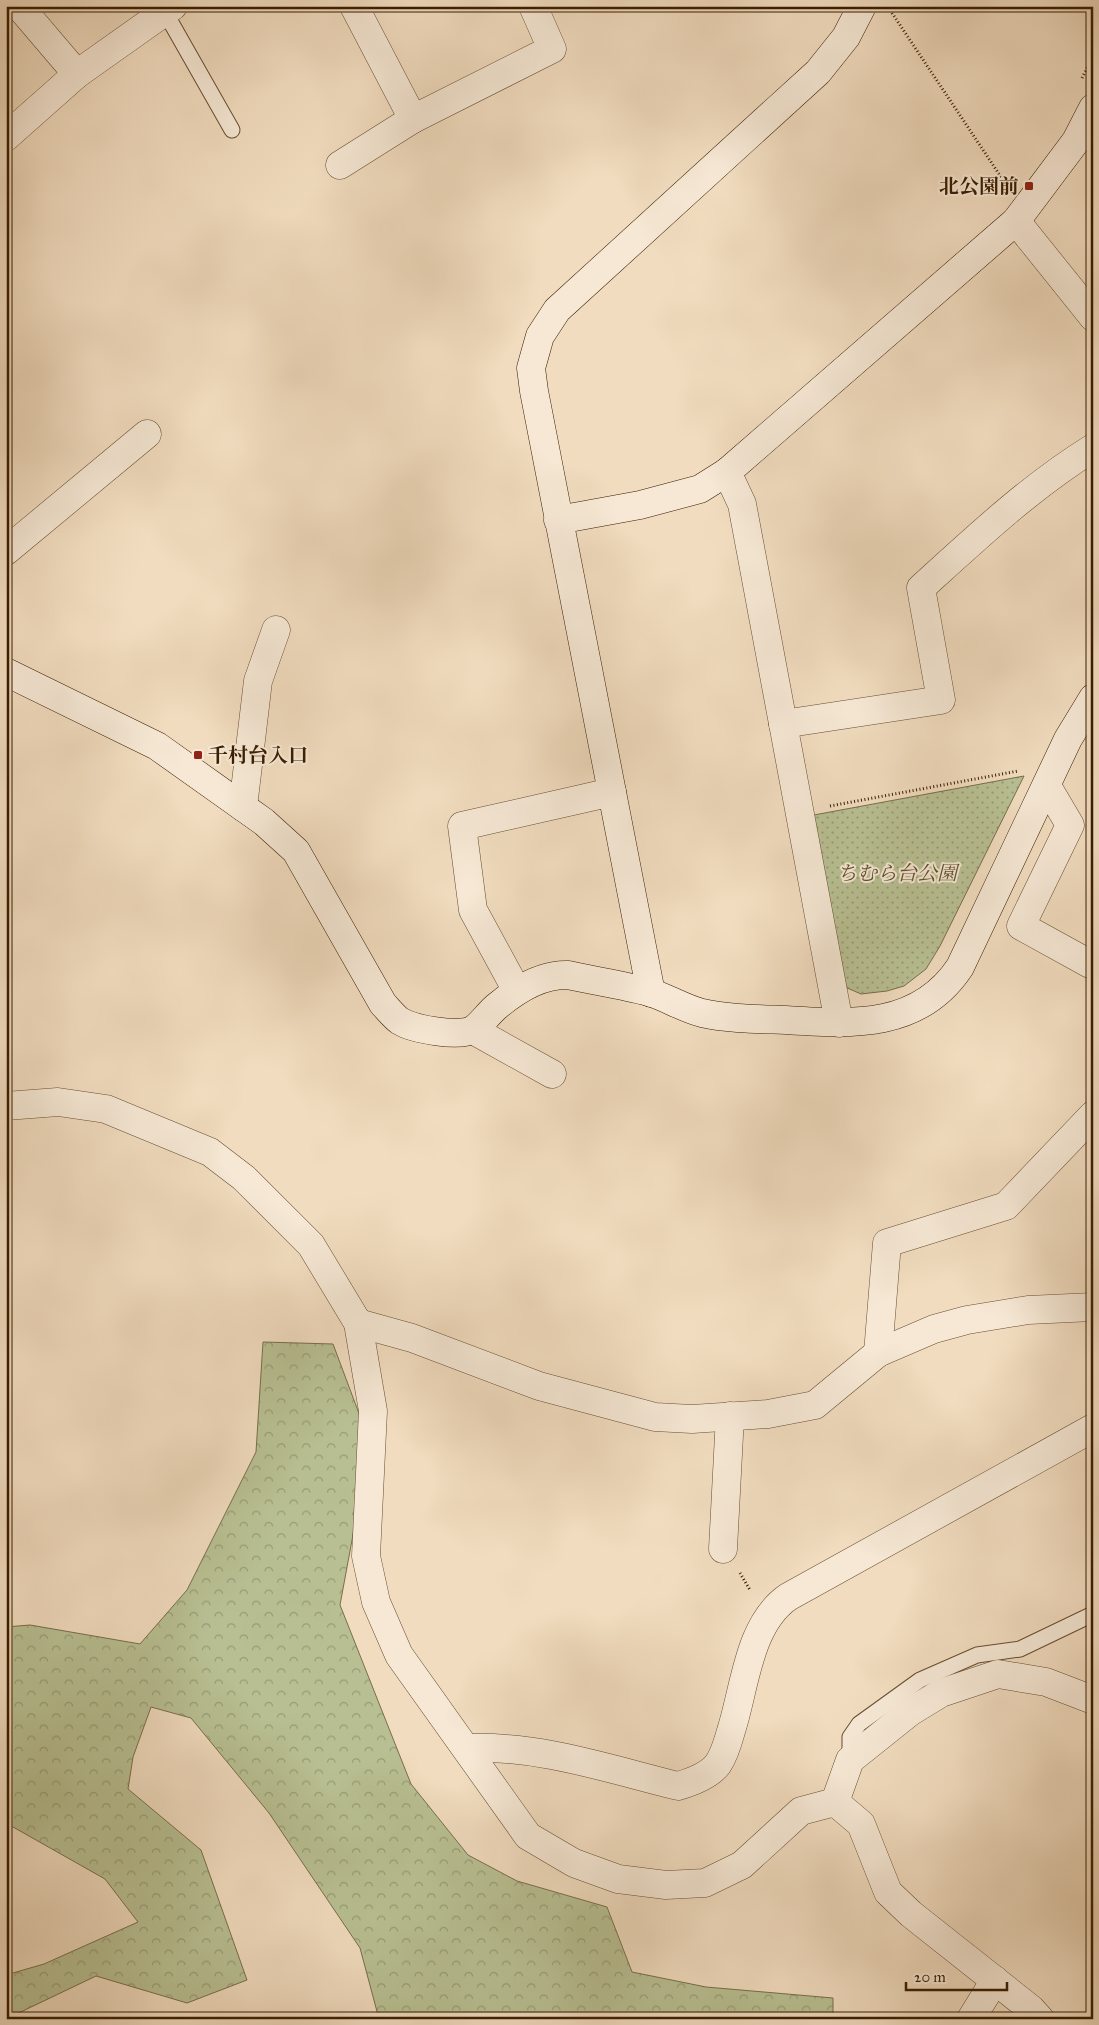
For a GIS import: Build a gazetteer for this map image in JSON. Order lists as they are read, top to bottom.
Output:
{
  "parks": ["ちむら台公園"],
  "places": {
    "transit": ["北公園前", "千村台入口"]
  },
  "scale_bar": "20 m"
}
